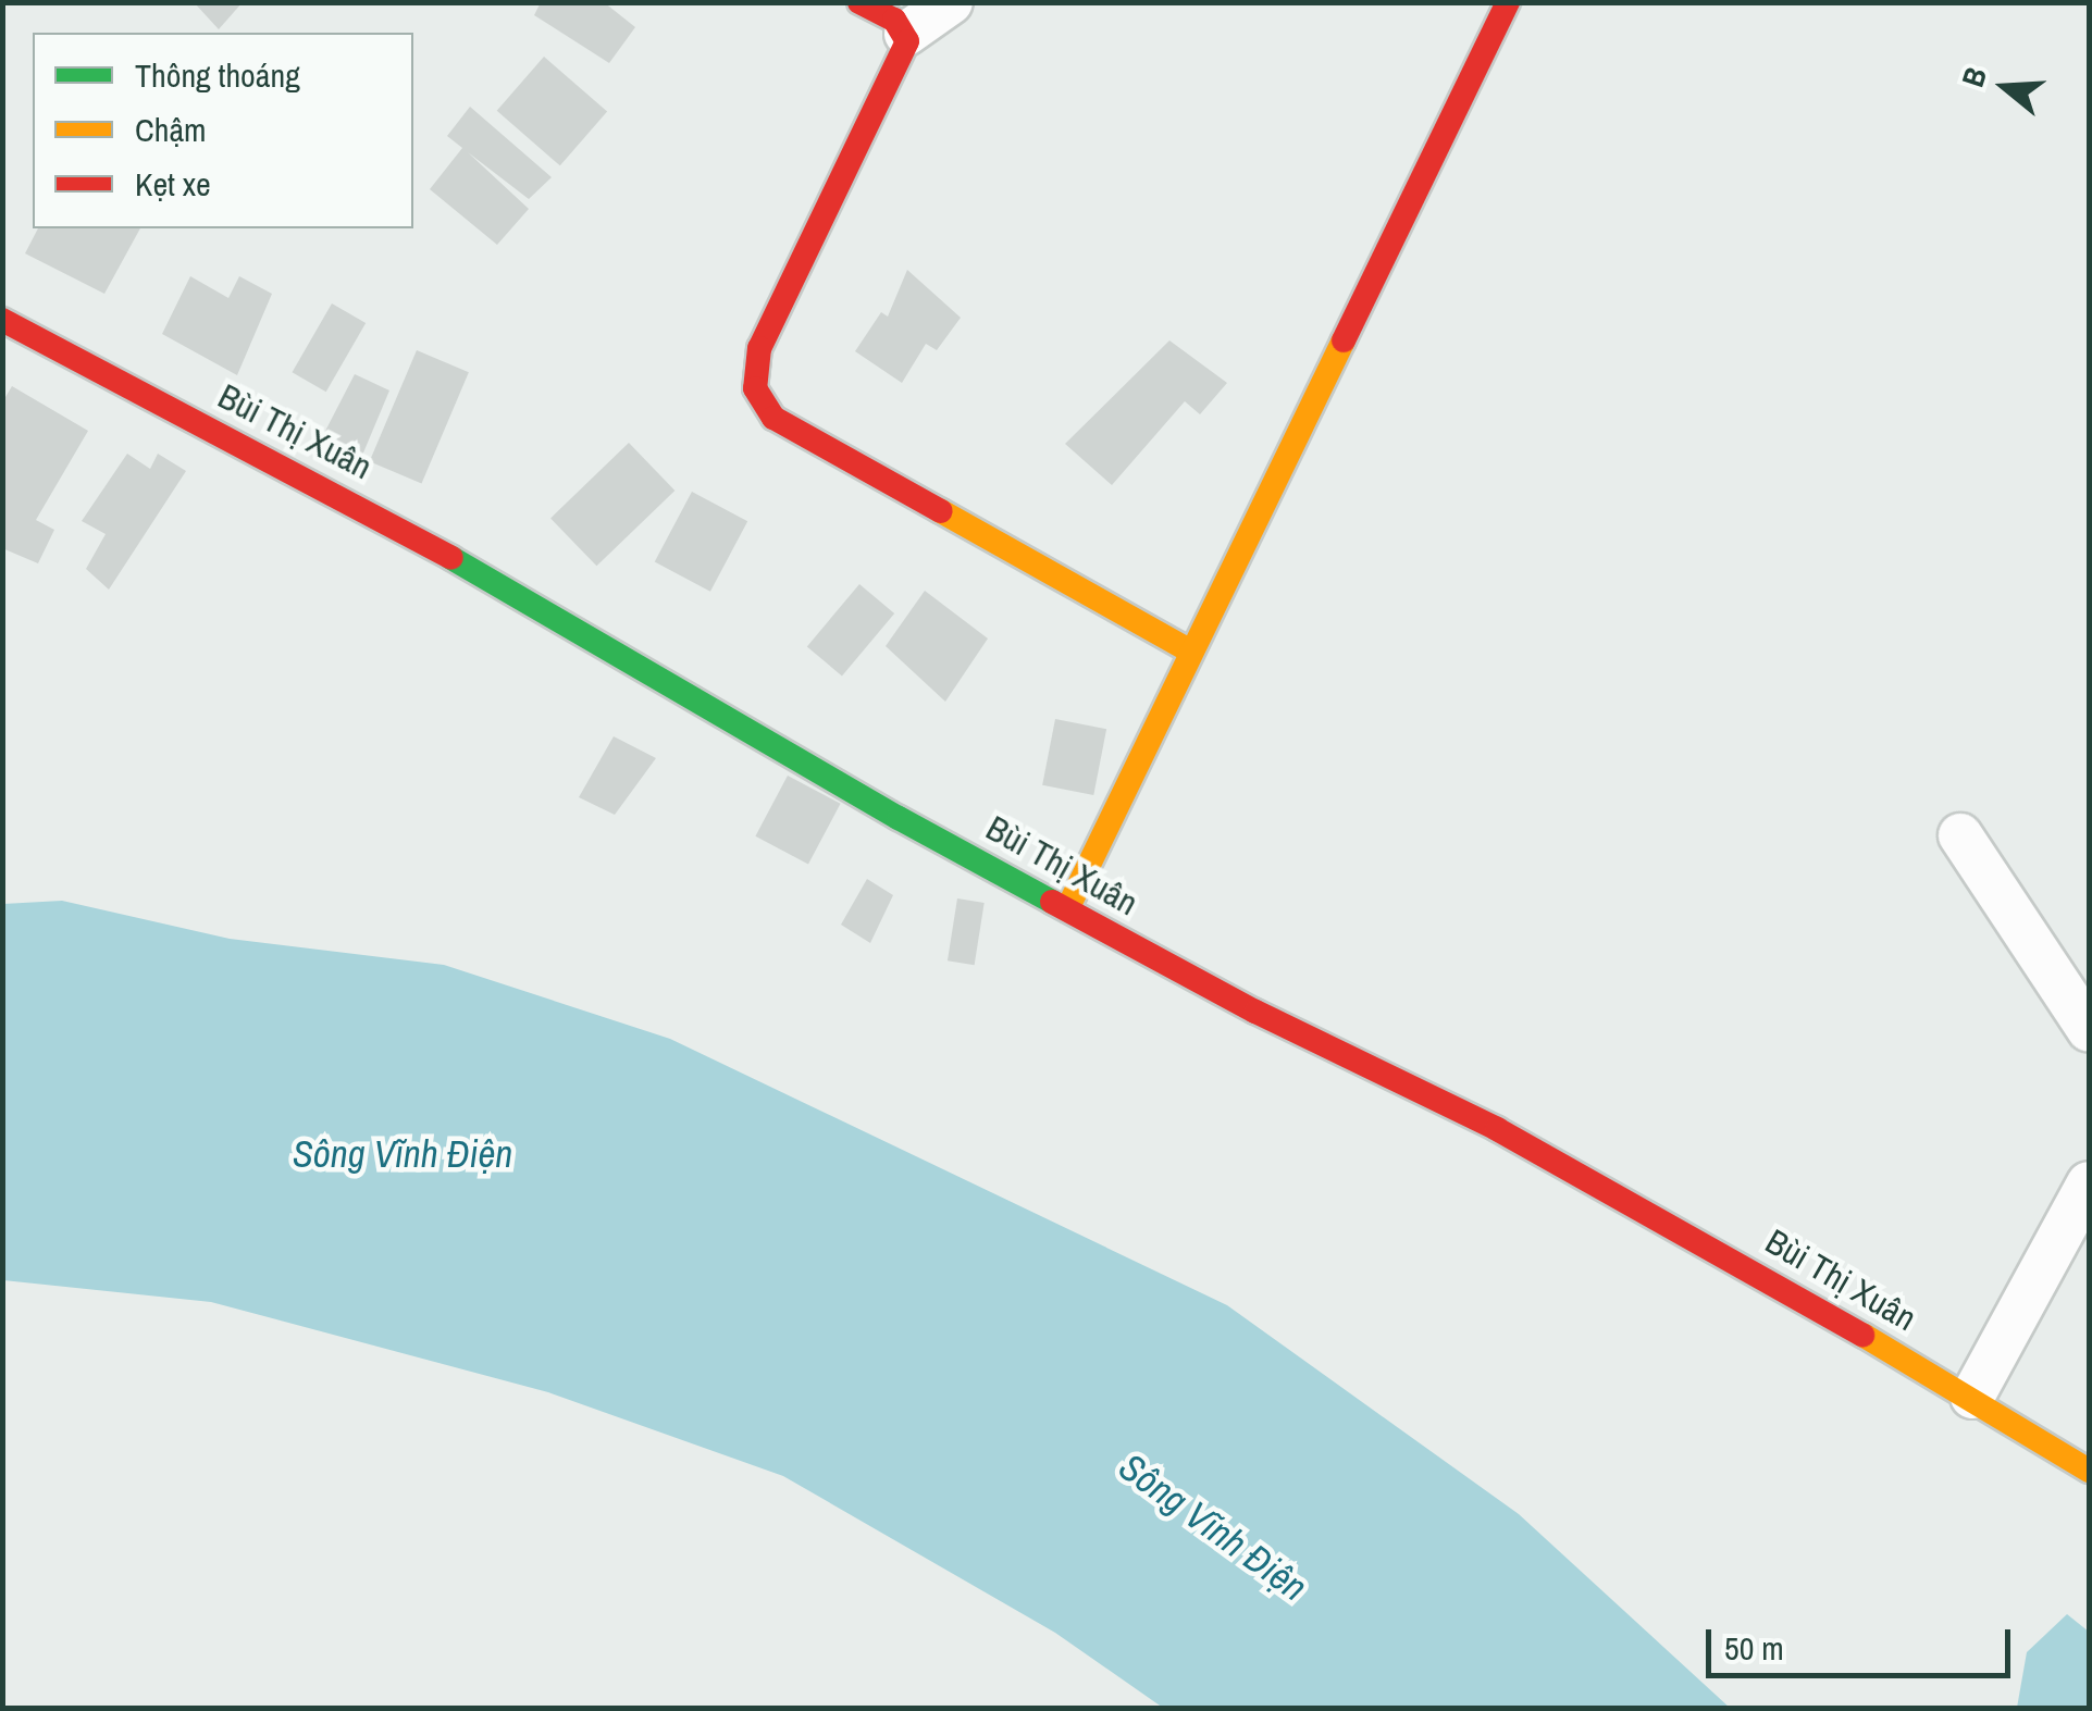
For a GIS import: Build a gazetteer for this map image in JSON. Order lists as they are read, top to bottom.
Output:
{
  "streets": {
    "street": ["Bùi Thị Xuân"]
  },
  "water": ["Sông Vĩnh Điện"],
  "legend": ["Thông thoáng", "Chậm", "Kẹt xe"],
  "scale_bar": "50 m",
  "north": "left"
}
